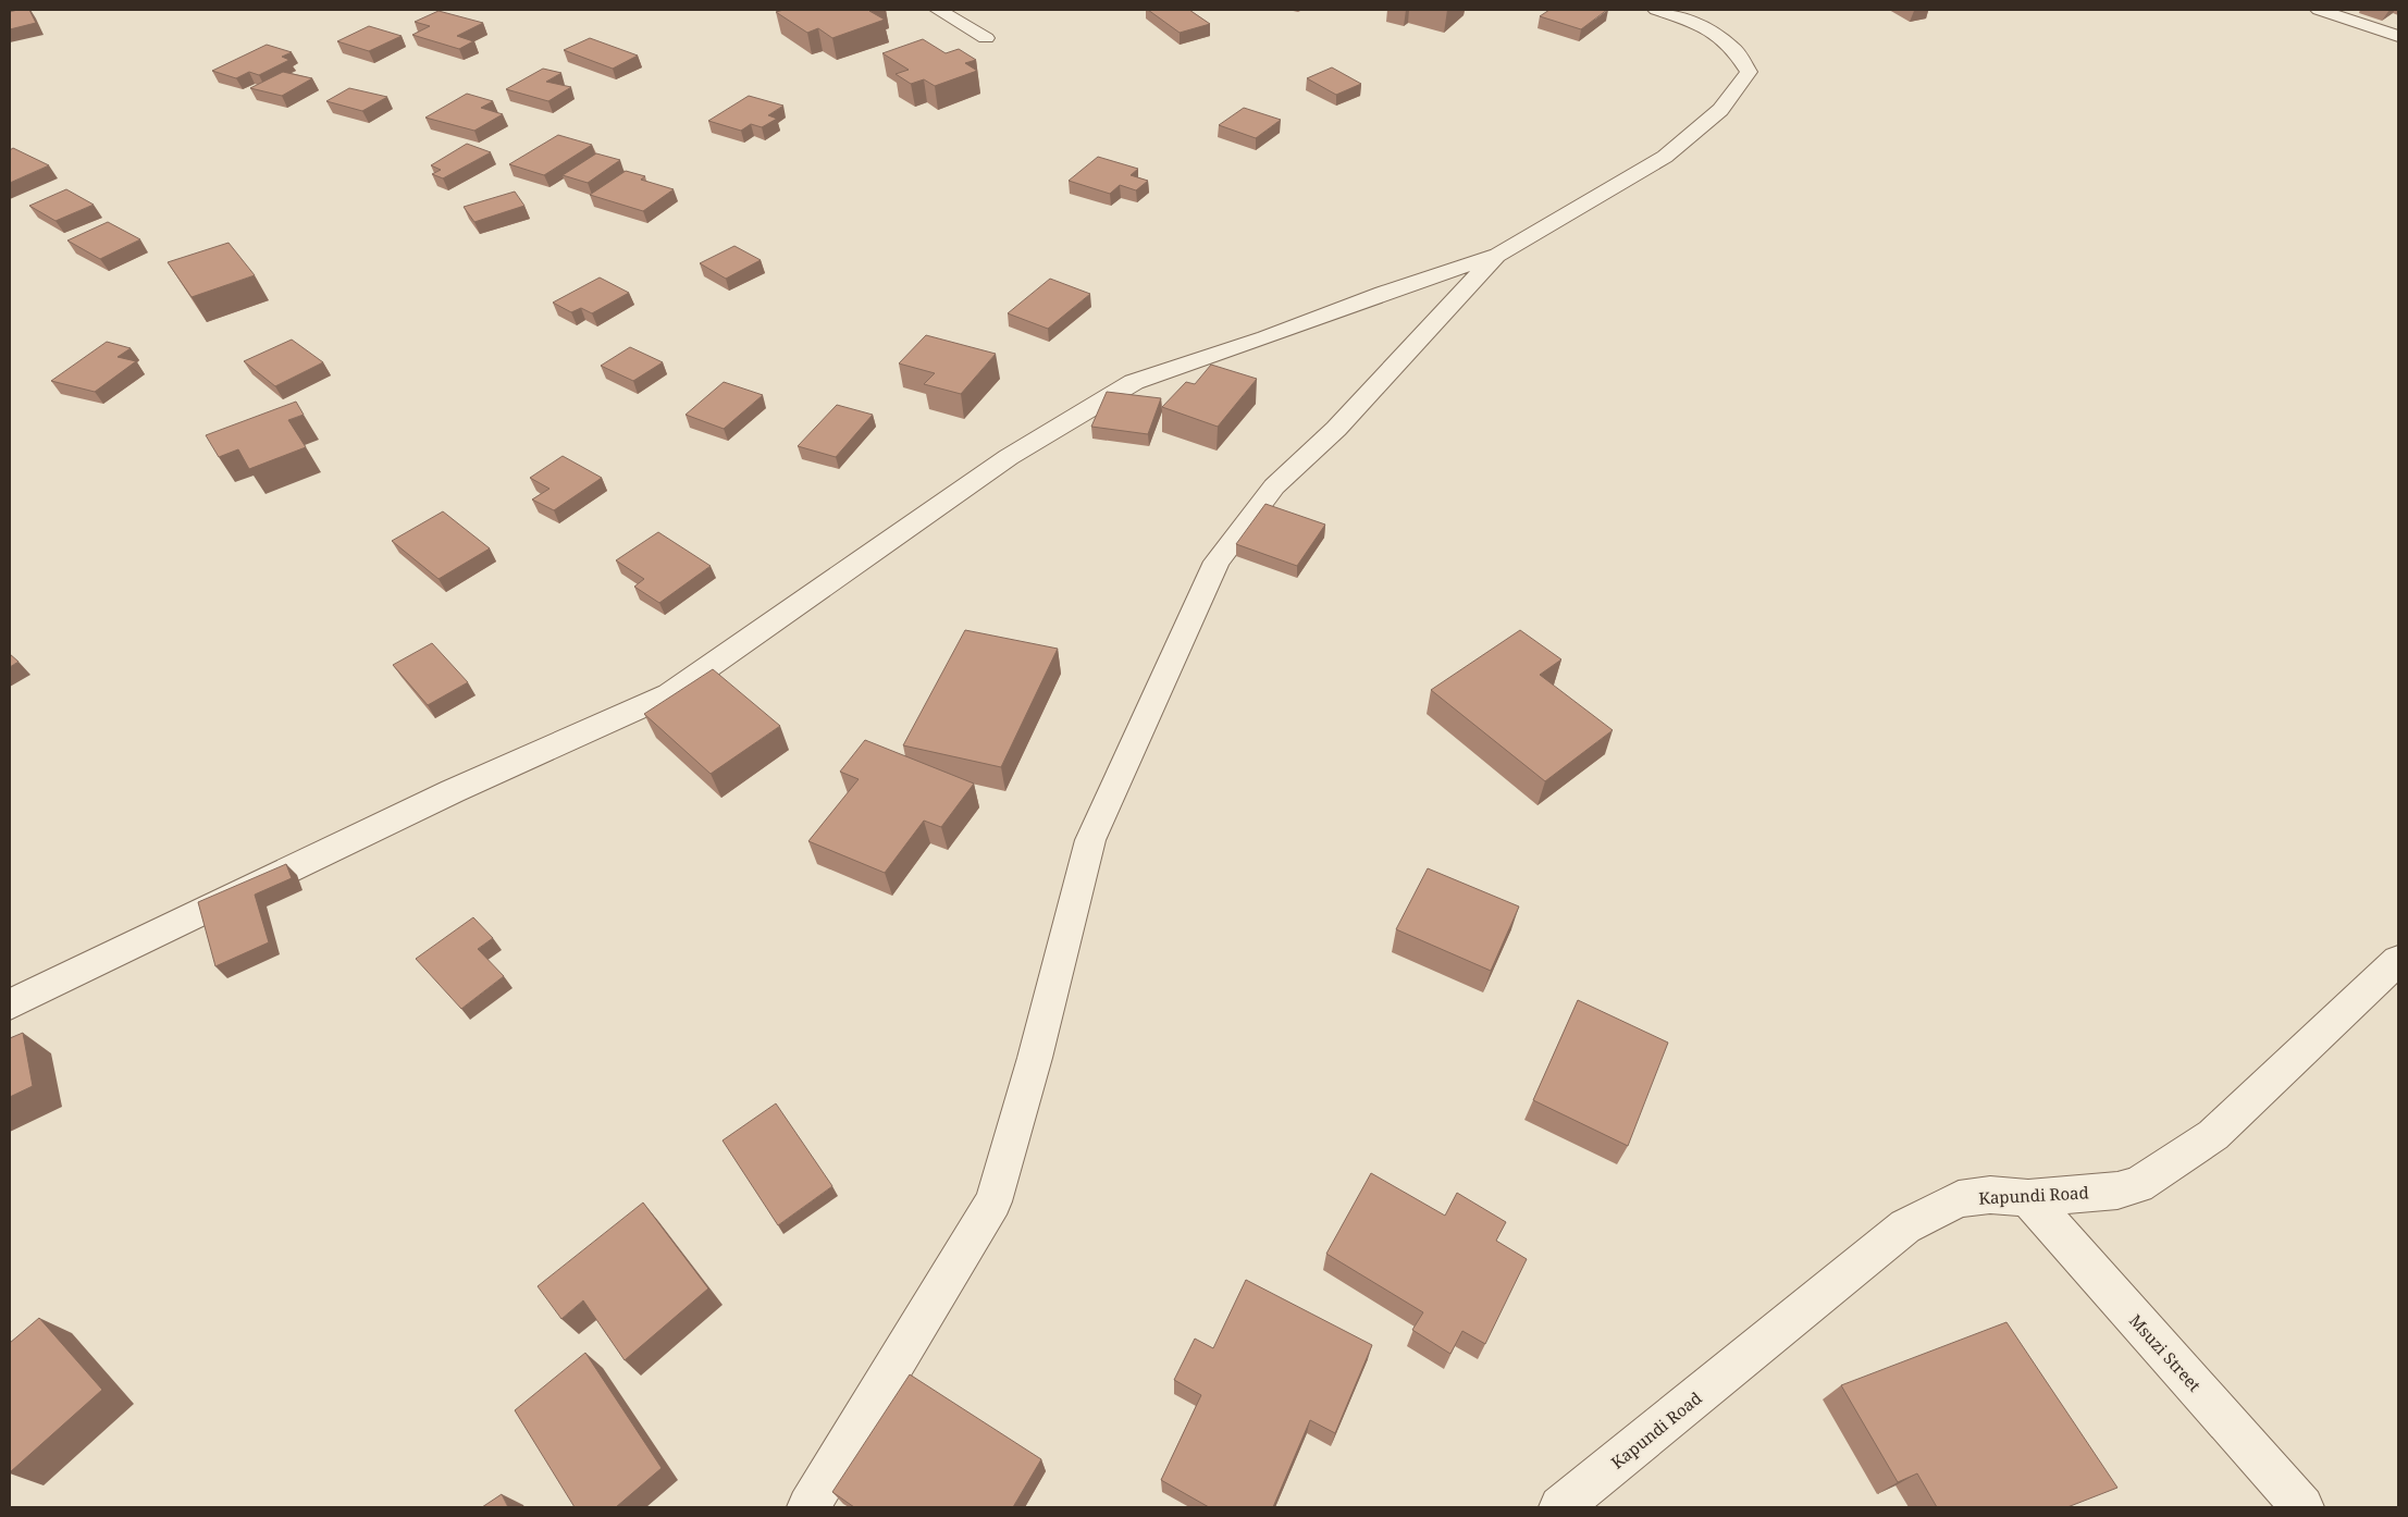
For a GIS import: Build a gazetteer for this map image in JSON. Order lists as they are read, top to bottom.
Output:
{
  "streets": {
    "street": ["Kapundi Road", "Msuzi Street"]
  },
  "crossings": [
    ["Kapundi Road", "Msuzi Street"]
  ]
}
